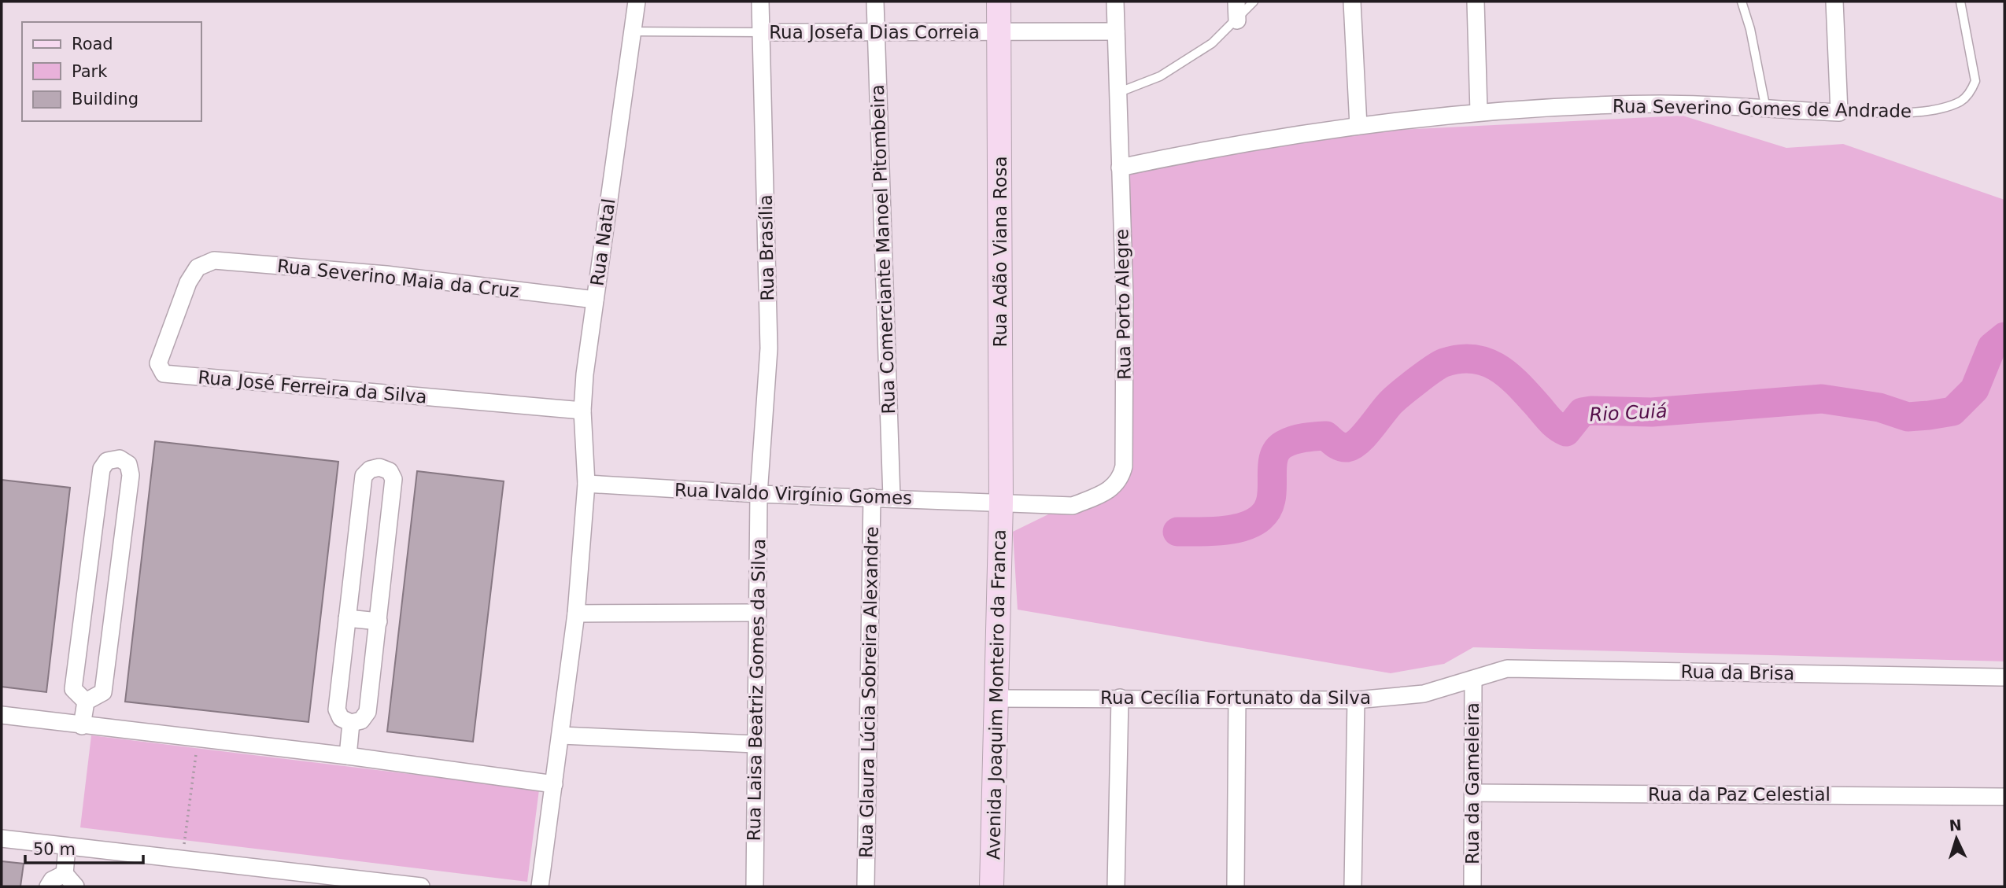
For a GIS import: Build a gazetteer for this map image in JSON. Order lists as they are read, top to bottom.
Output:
{
  "streets": {
    "street": [
      "Rua Josefa Dias Correia",
      "Rua Severino Gomes de Andrade",
      "Rua Natal",
      "Rua Brasília",
      "Rua Comerciante Manoel Pitombeira",
      "Rua Adão Viana Rosa",
      "Rua Severino Maia da Cruz",
      "Rua Porto Alegre",
      "Rua José Ferreira da Silva",
      "Rua Ivaldo Virgínio Gomes",
      "Rua da Brisa",
      "Rua Laisa Beatriz Gomes da Silva",
      "Rua Glaura Lúcia Sobreira Alexandre",
      "Avenida Joaquim Monteiro da Franca",
      "Rua Cecília Fortunato da Silva",
      "Rua da Gameleira",
      "Rua da Paz Celestial"
    ]
  },
  "crossings": [
    ["Rua Josefa Dias Correia", "Rua Natal"],
    ["Rua Josefa Dias Correia", "Rua Brasília"],
    ["Rua Josefa Dias Correia", "Rua Comerciante Manoel Pitombeira"],
    ["Rua Josefa Dias Correia", "Rua Adão Viana Rosa"],
    ["Rua Josefa Dias Correia", "Rua Porto Alegre"],
    ["Rua Severino Gomes de Andrade", "Rua Porto Alegre"],
    ["Rua Natal", "Rua Severino Maia da Cruz"],
    ["Rua Natal", "Rua José Ferreira da Silva"],
    ["Rua Natal", "Rua Ivaldo Virgínio Gomes"],
    ["Rua Brasília", "Rua Ivaldo Virgínio Gomes"],
    ["Rua Brasília", "Rua Laisa Beatriz Gomes da Silva"],
    ["Rua Comerciante Manoel Pitombeira", "Rua Ivaldo Virgínio Gomes"],
    ["Rua Adão Viana Rosa", "Rua Porto Alegre"],
    ["Rua Adão Viana Rosa", "Rua Ivaldo Virgínio Gomes"],
    ["Rua Adão Viana Rosa", "Avenida Joaquim Monteiro da Franca"],
    ["Rua Severino Maia da Cruz", "Rua José Ferreira da Silva"],
    ["Rua Porto Alegre", "Rua Ivaldo Virgínio Gomes"],
    ["Rua Porto Alegre", "Avenida Joaquim Monteiro da Franca"],
    ["Rua Ivaldo Virgínio Gomes", "Rua Laisa Beatriz Gomes da Silva"],
    ["Rua Ivaldo Virgínio Gomes", "Rua Glaura Lúcia Sobreira Alexandre"],
    ["Rua Ivaldo Virgínio Gomes", "Avenida Joaquim Monteiro da Franca"],
    ["Rua da Brisa", "Rua Cecília Fortunato da Silva"],
    ["Rua da Brisa", "Rua da Gameleira"],
    ["Avenida Joaquim Monteiro da Franca", "Rua Cecília Fortunato da Silva"],
    ["Rua Cecília Fortunato da Silva", "Rua da Gameleira"],
    ["Rua da Gameleira", "Rua da Paz Celestial"]
  ],
  "water": ["Rio Cuiá"],
  "legend": ["Road", "Park", "Building"],
  "scale_bar": "50 m",
  "north": "top"
}
